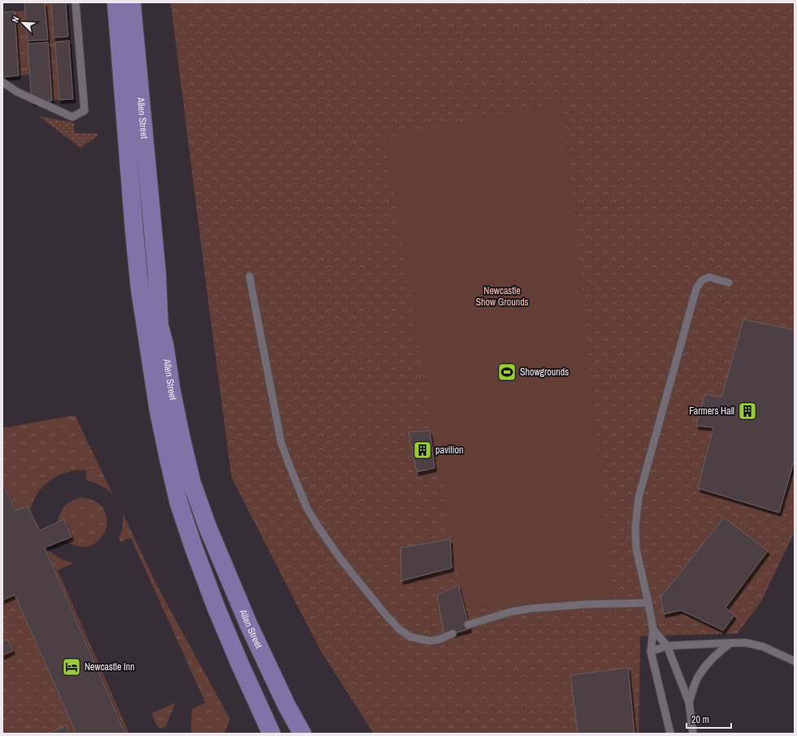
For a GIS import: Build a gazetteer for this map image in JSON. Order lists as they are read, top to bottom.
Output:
{
  "streets": {
    "main road": ["Allen Street"]
  },
  "parks": ["Newcastle Show Grounds"],
  "places": {
    "sports": ["Showgrounds"],
    "building": ["Farmers Hall", "pavilion"],
    "hotel": ["Newcastle Inn"]
  },
  "scale_bar": "20 m",
  "north": "top left"
}
